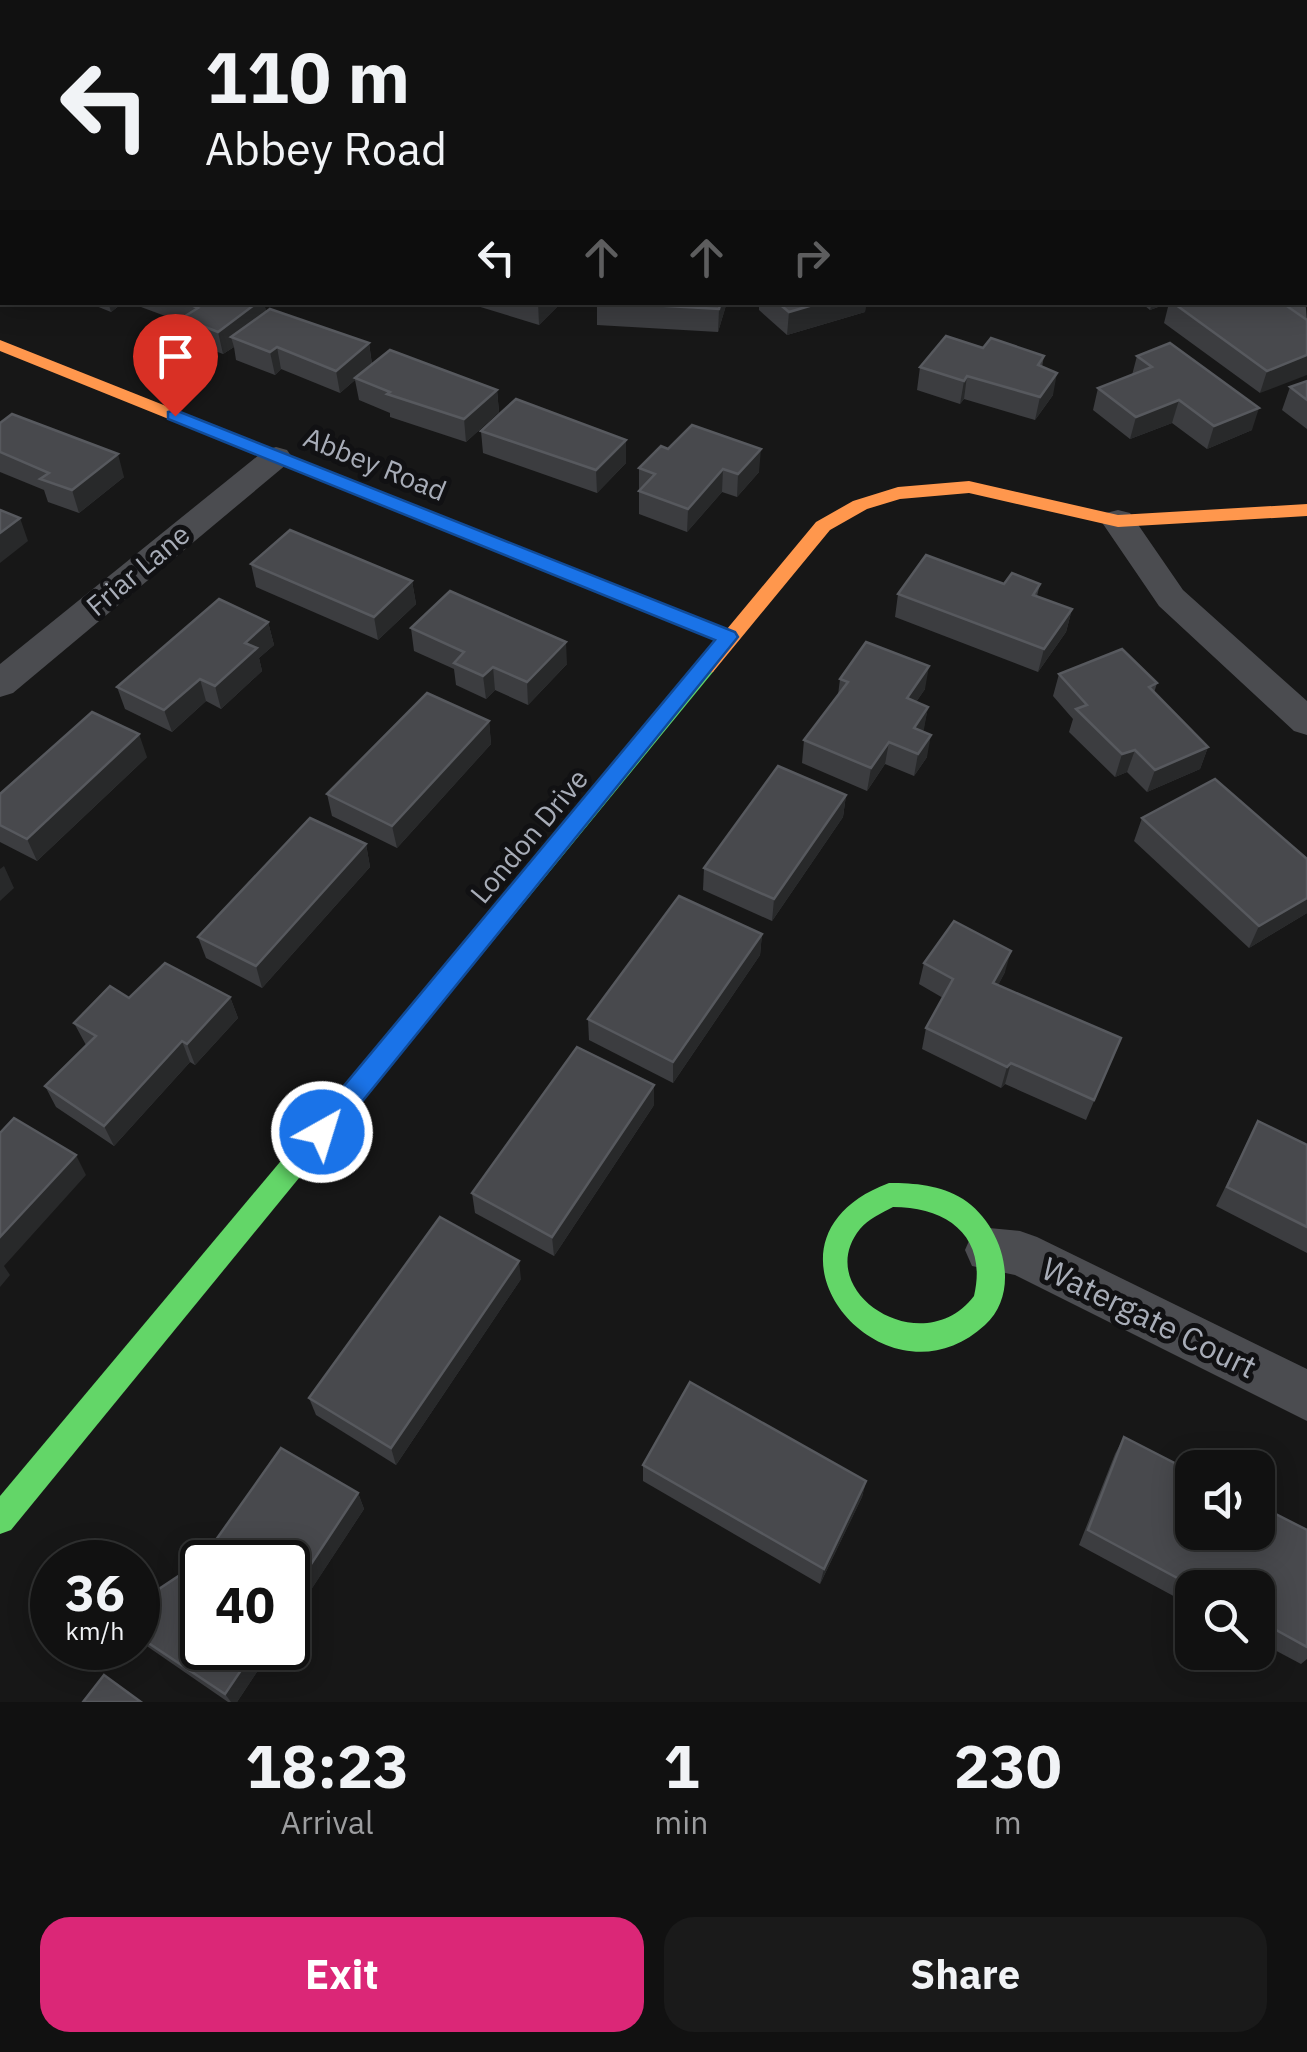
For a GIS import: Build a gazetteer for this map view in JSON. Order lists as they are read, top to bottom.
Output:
{
  "streets": {
    "street": [
      "Abbey Road",
      "Friar Lane",
      "London Drive",
      "Watergate Court"
    ]
  },
  "crossings": [
    ["Abbey Road", "Friar Lane"],
    ["Abbey Road", "London Drive"]
  ],
  "page": {
    "turn": ["110 m", "Abbey Road"],
    "speed": "36 km/h",
    "limit": "40",
    "eta": [
      "18:23",
      "Arrival",
      "1",
      "min",
      "230",
      "m"
    ],
    "buttons": ["Exit", "Share"]
  }
}
